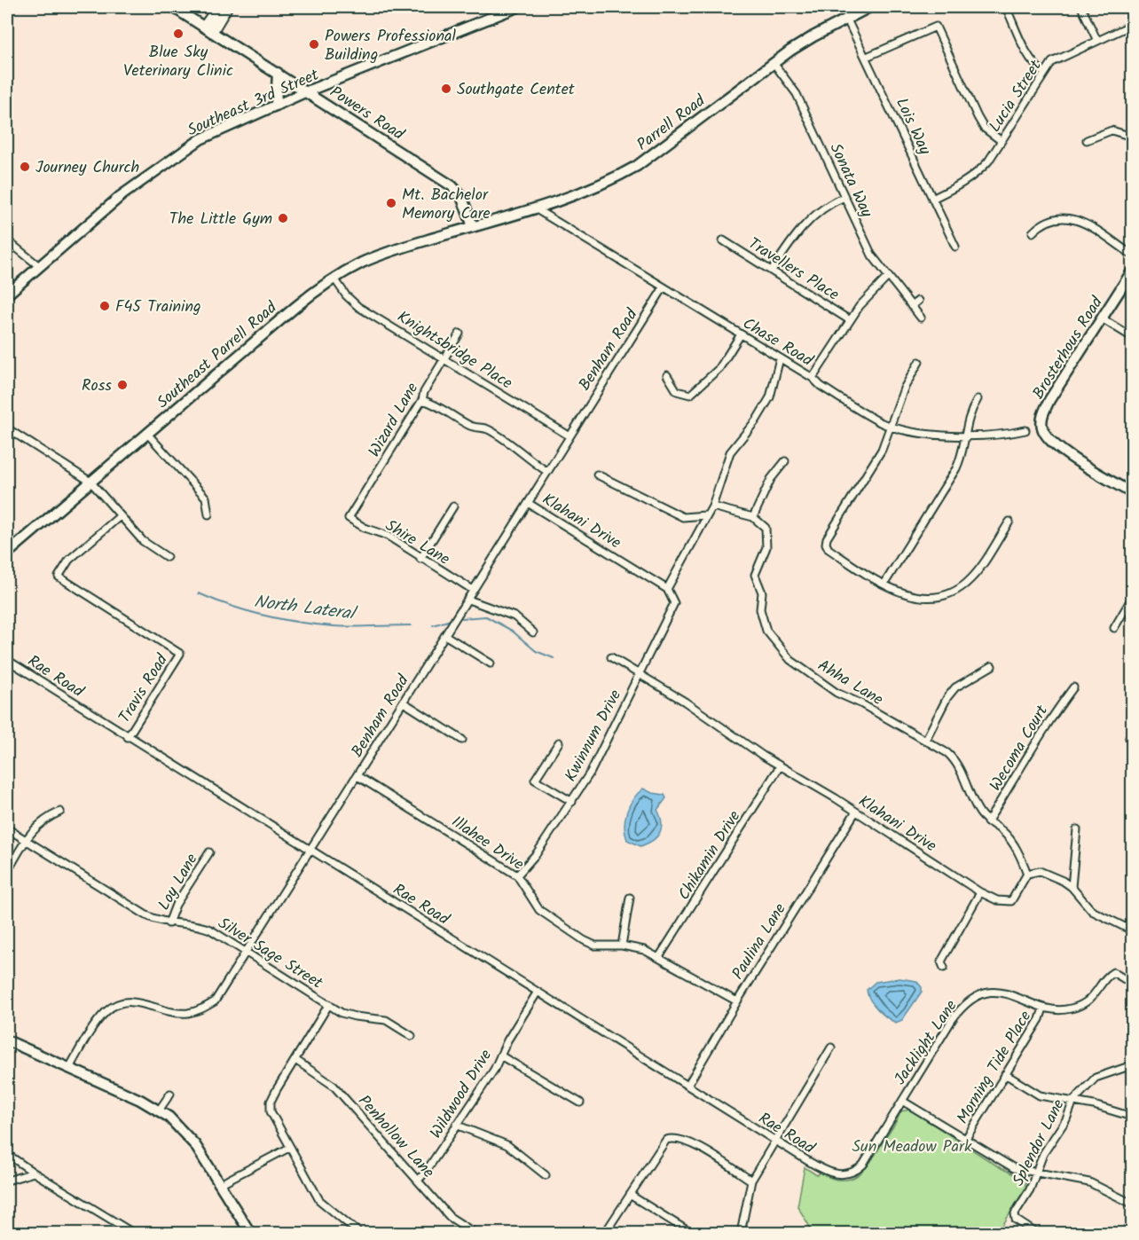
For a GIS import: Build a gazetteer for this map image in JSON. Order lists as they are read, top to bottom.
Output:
{
  "streets": {
    "street": [
      "Lucia Street",
      "Southeast 3rd Street",
      "Powers Road",
      "Parrell Road",
      "Lois Way",
      "Sonata Way",
      "Travellers Place",
      "Chase Road",
      "Brosterhous Road",
      "Knightsbridge Place",
      "Benham Road",
      "Southeast Parrell Road",
      "Wizard Lane",
      "Klahani Drive",
      "Shire Lane",
      "Rae Road",
      "Ahha Lane",
      "Travis Road",
      "Kwinnum Drive",
      "Wecoma Court",
      "Illahee Drive",
      "Chikamin Drive",
      "Loy Lane",
      "Paulina Lane",
      "Silver Sage Street",
      "Jacklight Lane",
      "Morning Tide Place",
      "Wildwood Drive",
      "Penhollow Lane",
      "Splendor Lane"
    ]
  },
  "crossings": [
    ["Lucia Street", "Lois Way"],
    ["Southeast 3rd Street", "Powers Road"],
    ["Powers Road", "Parrell Road"],
    ["Powers Road", "Southeast Parrell Road"],
    ["Parrell Road", "Lois Way"],
    ["Parrell Road", "Sonata Way"],
    ["Parrell Road", "Chase Road"],
    ["Parrell Road", "Southeast Parrell Road"],
    ["Chase Road", "Benham Road"],
    ["Knightsbridge Place", "Benham Road"],
    ["Knightsbridge Place", "Southeast Parrell Road"],
    ["Knightsbridge Place", "Wizard Lane"],
    ["Benham Road", "Klahani Drive"],
    ["Benham Road", "Shire Lane"],
    ["Benham Road", "Rae Road"],
    ["Benham Road", "Illahee Drive"],
    ["Benham Road", "Silver Sage Street"],
    ["Wizard Lane", "Shire Lane"],
    ["Klahani Drive", "Ahha Lane"],
    ["Klahani Drive", "Kwinnum Drive"],
    ["Klahani Drive", "Chikamin Drive"],
    ["Klahani Drive", "Paulina Lane"],
    ["Rae Road", "Travis Road"],
    ["Rae Road", "Paulina Lane"],
    ["Rae Road", "Jacklight Lane"],
    ["Rae Road", "Wildwood Drive"],
    ["Ahha Lane", "Wecoma Court"],
    ["Kwinnum Drive", "Illahee Drive"],
    ["Illahee Drive", "Chikamin Drive"],
    ["Illahee Drive", "Paulina Lane"],
    ["Loy Lane", "Silver Sage Street"],
    ["Jacklight Lane", "Morning Tide Place"],
    ["Wildwood Drive", "Penhollow Lane"]
  ],
  "water": ["North Lateral"],
  "parks": ["Sun Meadow Park"],
  "places": [
    "Blue Sky Veterinary Clinic",
    "Powers Professional Building",
    "Southgate Centet",
    "Journey Church",
    "Mt. Bachelor Memory Care",
    "The Little Gym",
    "F45 Training",
    "Ross"
  ]
}
